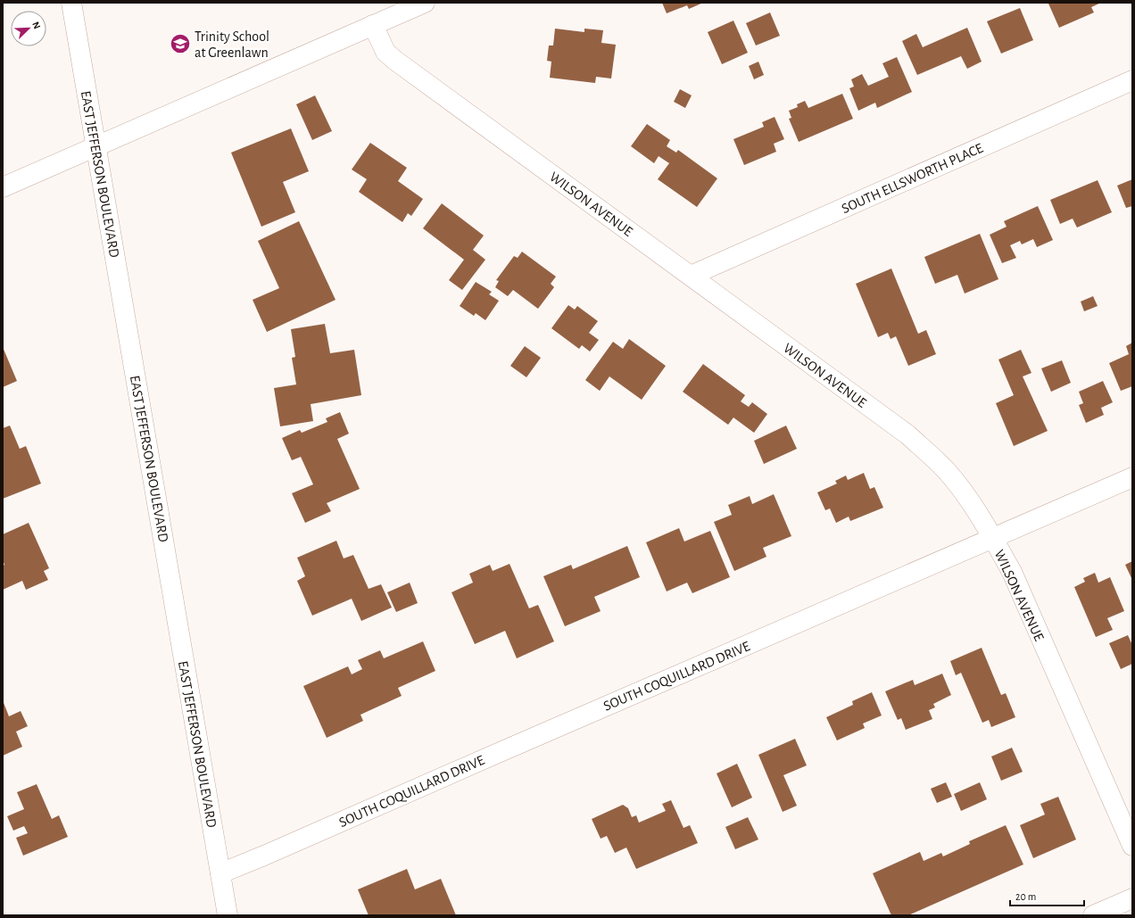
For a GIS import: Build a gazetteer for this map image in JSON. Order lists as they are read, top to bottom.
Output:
{
  "streets": {
    "street": [
      "EAST JEFFERSON BOULEVARD",
      "SOUTH ELLSWORTH PLACE",
      "WILSON AVENUE",
      "SOUTH COQUILLARD DRIVE"
    ]
  },
  "crossings": [
    ["EAST JEFFERSON BOULEVARD", "SOUTH COQUILLARD DRIVE"],
    ["SOUTH ELLSWORTH PLACE", "WILSON AVENUE"],
    ["WILSON AVENUE", "SOUTH COQUILLARD DRIVE"]
  ],
  "places": {
    "school or university": ["Trinity School at Greenlawn"]
  },
  "scale_bar": "20 m",
  "north": "top right"
}
